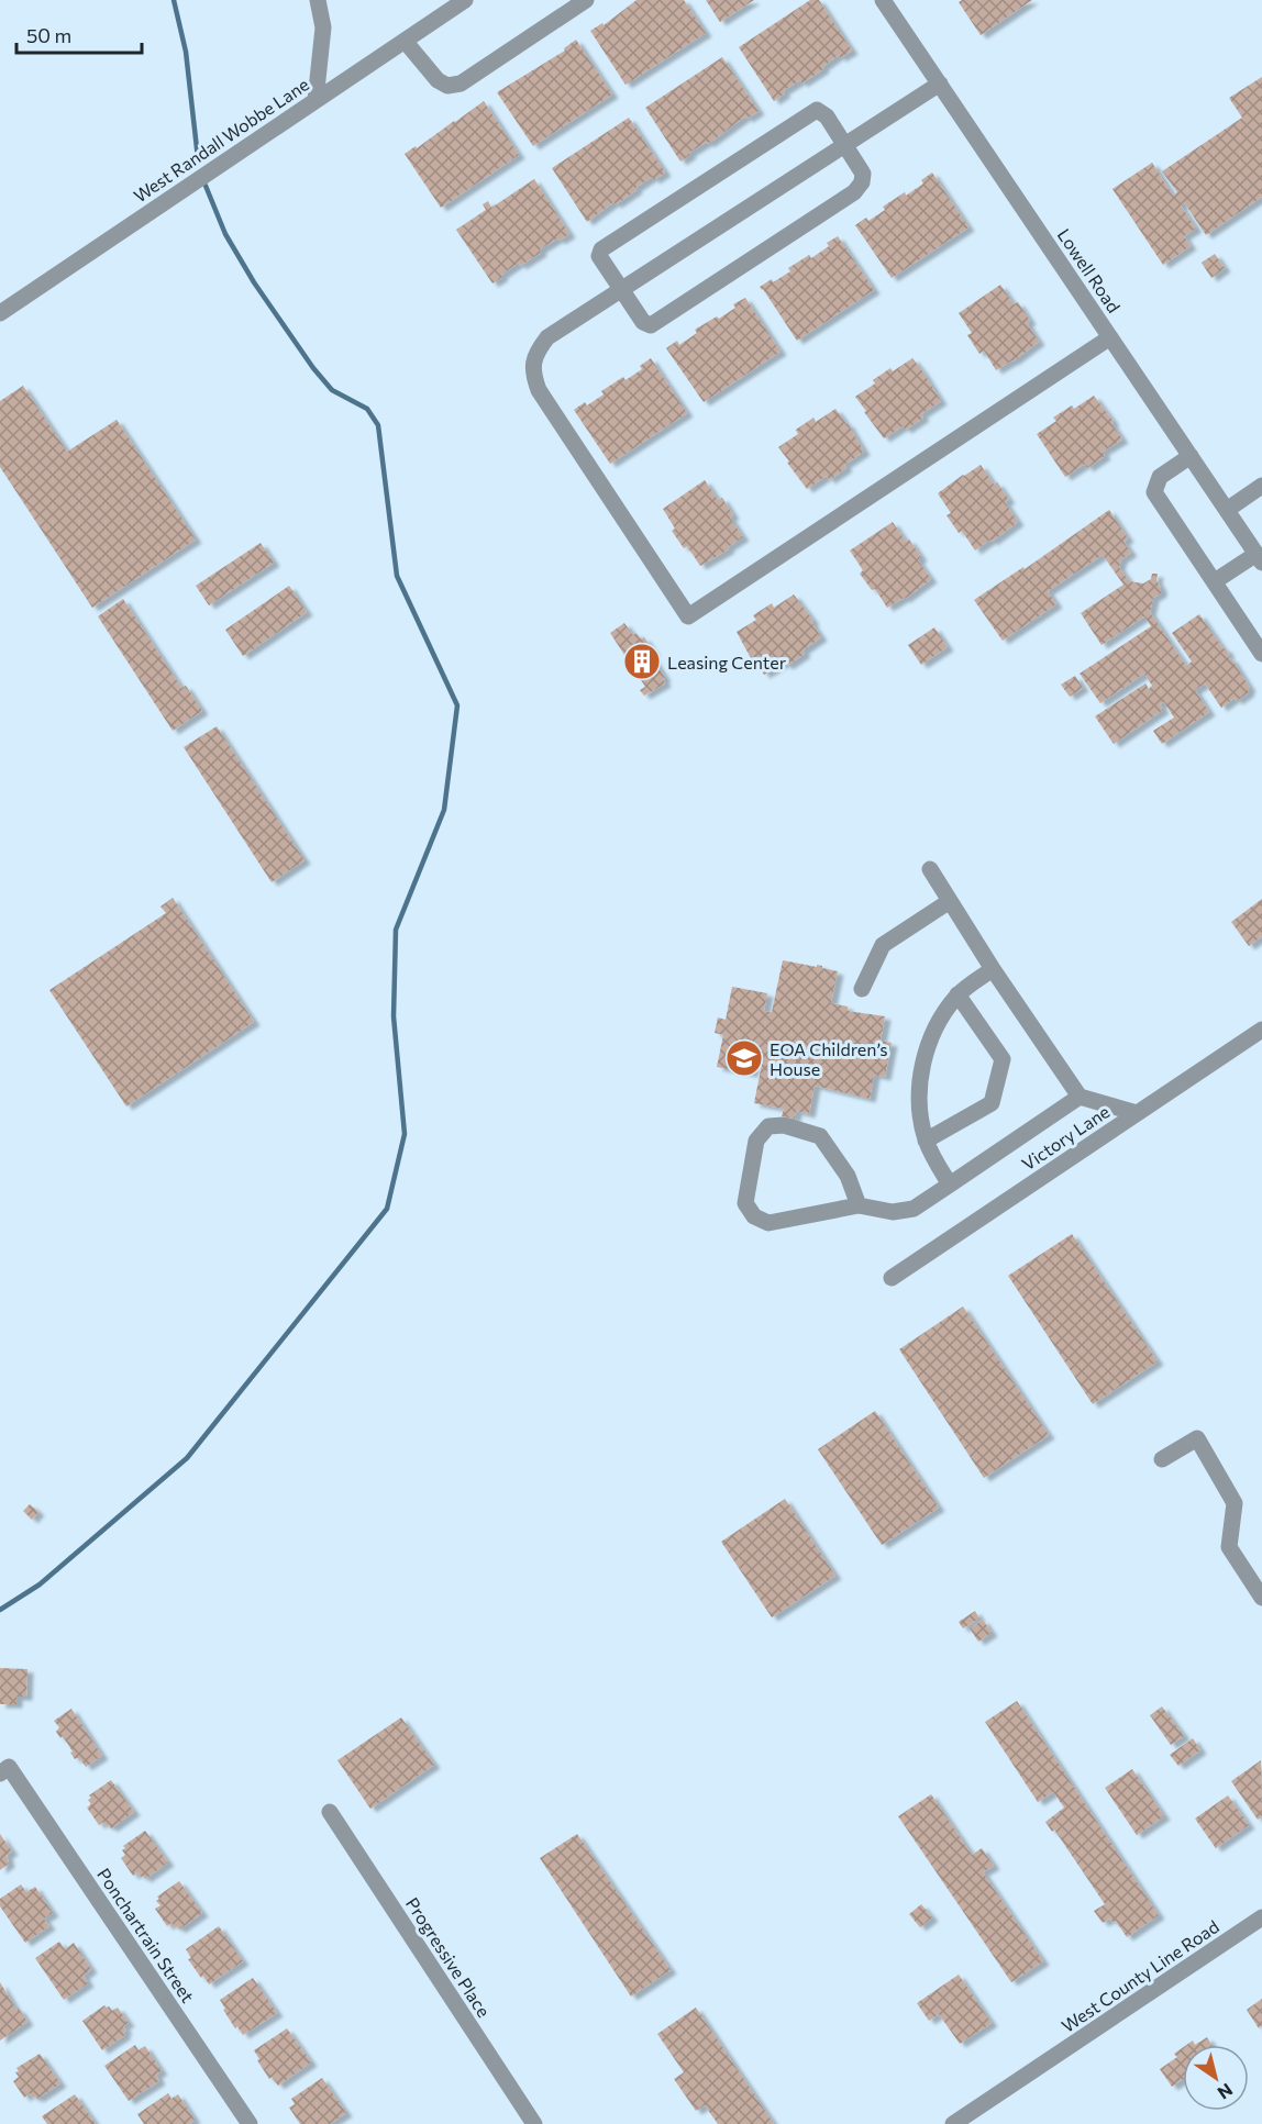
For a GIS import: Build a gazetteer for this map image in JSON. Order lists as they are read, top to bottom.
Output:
{
  "streets": {
    "street": [
      "West Randall Wobbe Lane",
      "Lowell Road",
      "Victory Lane",
      "Ponchartrain Street",
      "Progressive Place",
      "West County Line Road"
    ]
  },
  "places": {
    "building": ["Leasing Center"],
    "school or university": ["EOA Children’s House"]
  },
  "scale_bar": "50 m",
  "north": "bottom right"
}
